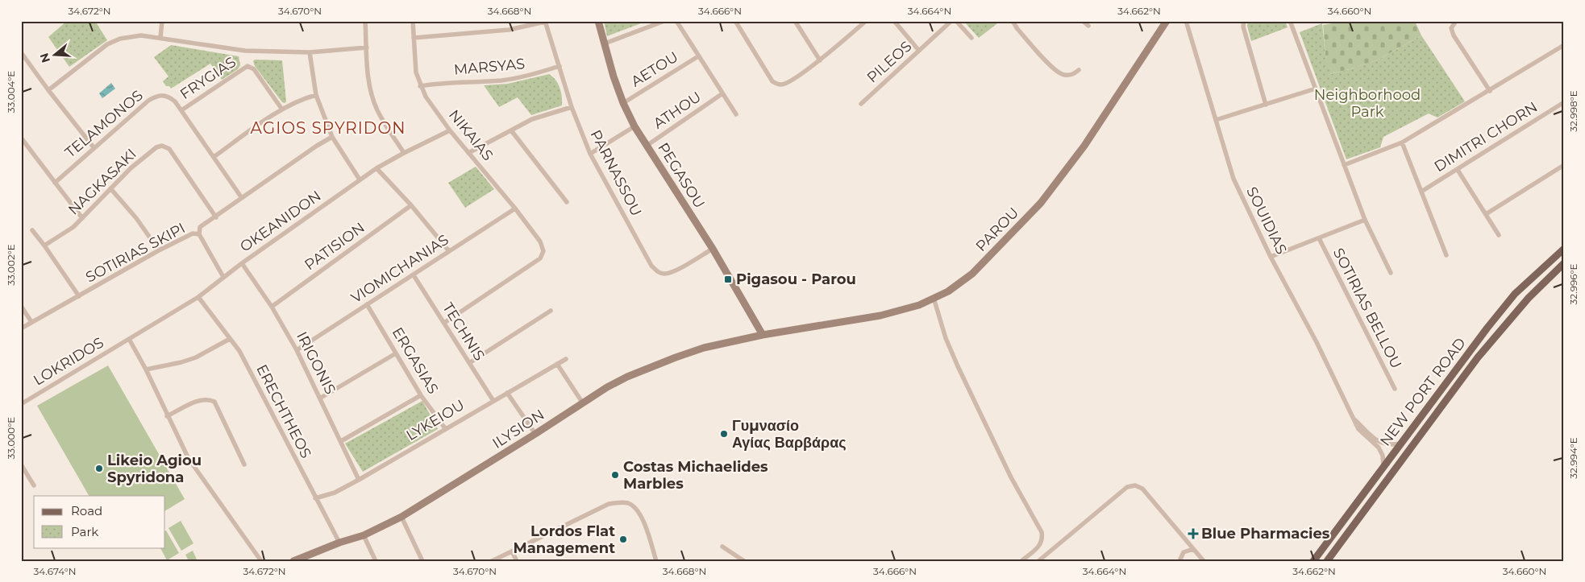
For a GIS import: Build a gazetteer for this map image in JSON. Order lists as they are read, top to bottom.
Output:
{
  "streets": {
    "main road": ["NEW PORT ROAD"],
    "street": [
      "PILEOS",
      "MARSYAS",
      "AETOU",
      "FRYGIAS",
      "ATHOU",
      "TELAMONOS",
      "NIKAIAS",
      "DIMITRI CHORN",
      "PARNASSOU",
      "PEGASOU",
      "NAGKASAKI",
      "SOUIDIAS",
      "OKEANIDON",
      "PAROU",
      "PATISION",
      "SOTIRIAS SKIPI",
      "VIOMICHANIAS",
      "SOTIRIAS BELLOU",
      "TECHNIS",
      "ERGASIAS",
      "LOKRIDOS",
      "IRIGONIS",
      "ERECHTHEOS",
      "LYKEIOU",
      "ILYSION"
    ]
  },
  "crossings": [
    ["MARSYAS", "NIKAIAS"],
    ["MARSYAS", "PARNASSOU"],
    ["AETOU", "PEGASOU"],
    ["FRYGIAS", "TELAMONOS"],
    ["ATHOU", "PEGASOU"],
    ["TELAMONOS", "SOTIRIAS SKIPI"],
    ["NIKAIAS", "OKEANIDON"],
    ["NIKAIAS", "VIOMICHANIAS"],
    ["NIKAIAS", "TECHNIS"],
    ["PARNASSOU", "PEGASOU"],
    ["PEGASOU", "PAROU"],
    ["PEGASOU", "ILYSION"],
    ["NAGKASAKI", "SOTIRIAS SKIPI"],
    ["SOUIDIAS", "NEW PORT ROAD"],
    ["OKEANIDON", "LOKRIDOS"],
    ["OKEANIDON", "IRIGONIS"],
    ["OKEANIDON", "ERECHTHEOS"],
    ["PAROU", "ILYSION"],
    ["PATISION", "IRIGONIS"],
    ["VIOMICHANIAS", "TECHNIS"],
    ["VIOMICHANIAS", "ERGASIAS"],
    ["VIOMICHANIAS", "IRIGONIS"],
    ["TECHNIS", "LYKEIOU"],
    ["ERGASIAS", "LYKEIOU"],
    ["IRIGONIS", "LYKEIOU"],
    ["ERECHTHEOS", "LYKEIOU"],
    ["ERECHTHEOS", "ILYSION"]
  ],
  "districts": ["AGIOS SPYRIDON"],
  "parks": ["Neighborhood Park"],
  "places": {
    "transit": ["Pigasou - Parou"],
    "other": [
      "Γυμνασίο Αγίας Βαρβάρας",
      "Likeio Agiou Spyridona",
      "Costas Michaelides Marbles",
      "Lordos Flat Management"
    ],
    "health": ["Blue Pharmacies"]
  },
  "legend": ["Road", "Park"],
  "north": "left",
  "coordinates": [
    "34.672°N",
    "34.670°N",
    "34.668°N",
    "34.666°N",
    "34.664°N",
    "34.662°N",
    "34.660°N",
    "33.004°E",
    "32.998°E",
    "33.002°E",
    "32.996°E",
    "33.000°E",
    "32.994°E",
    "34.674°N"
  ]
}
